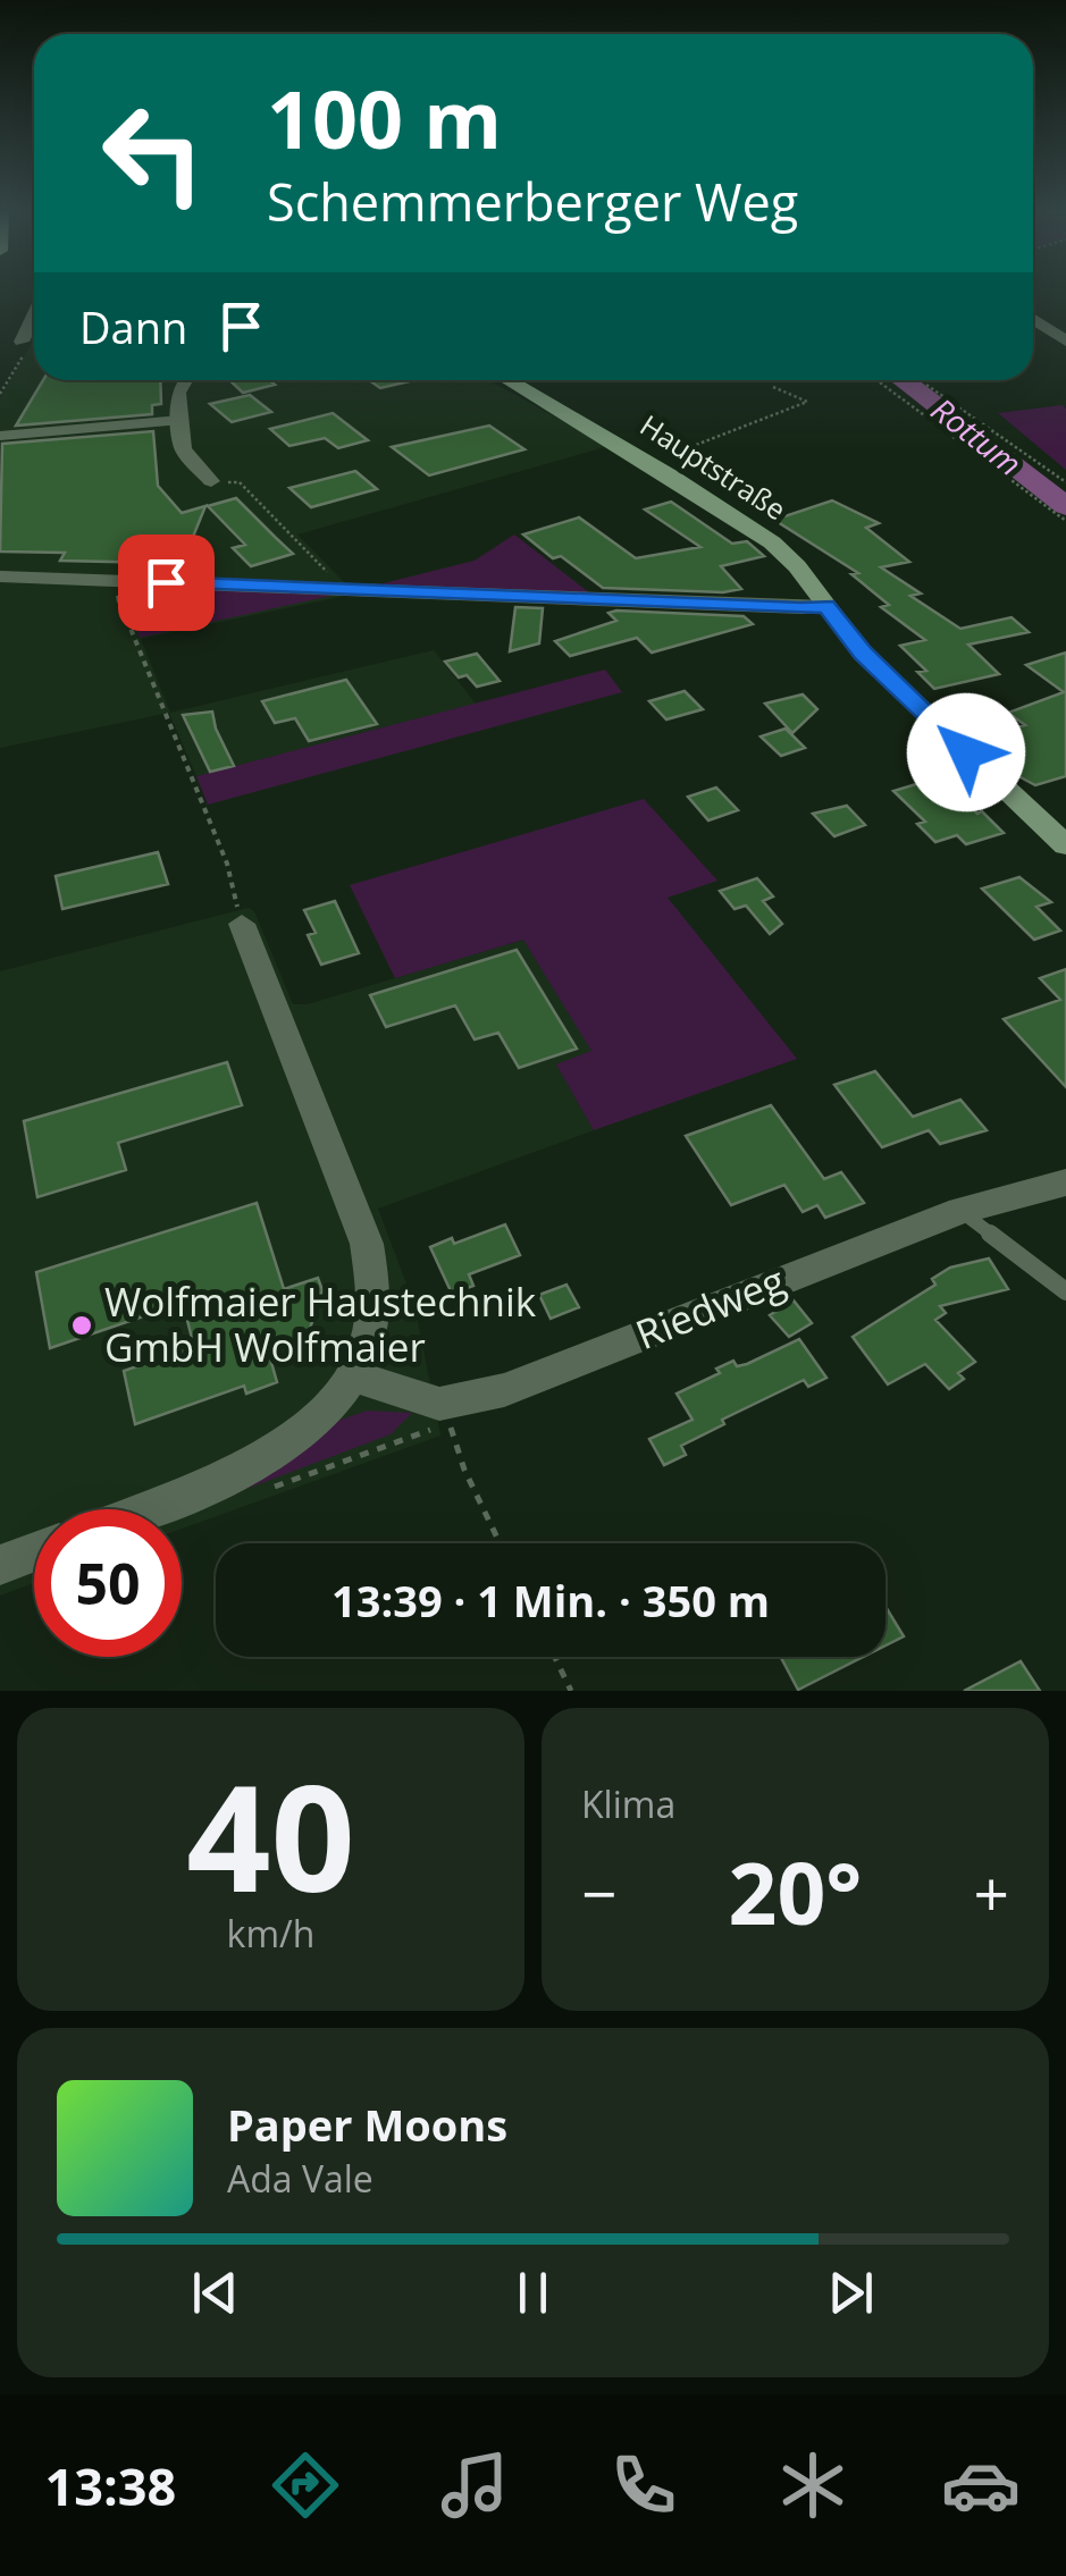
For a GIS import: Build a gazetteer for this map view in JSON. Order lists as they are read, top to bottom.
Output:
{
  "streets": {
    "main road": ["Hauptstraße"],
    "street": ["Riedweg"]
  },
  "water": ["Rottum"],
  "places": ["Wolfmaier Haustechnik GmbH Wolfmaier"],
  "page": {
    "turn": ["100 m", "Schemmerberger Weg"],
    "then": "Dann",
    "limit": "50",
    "trip": "13:39 · 1 Min. · 350 m",
    "tile": [
      ["40", "km/h"],
      "Klima"
    ],
    "heat": ["−", "20°", "+"],
    "song": ["Paper Moons", "Ada Vale"],
    "tabs": "13:38"
  }
}
